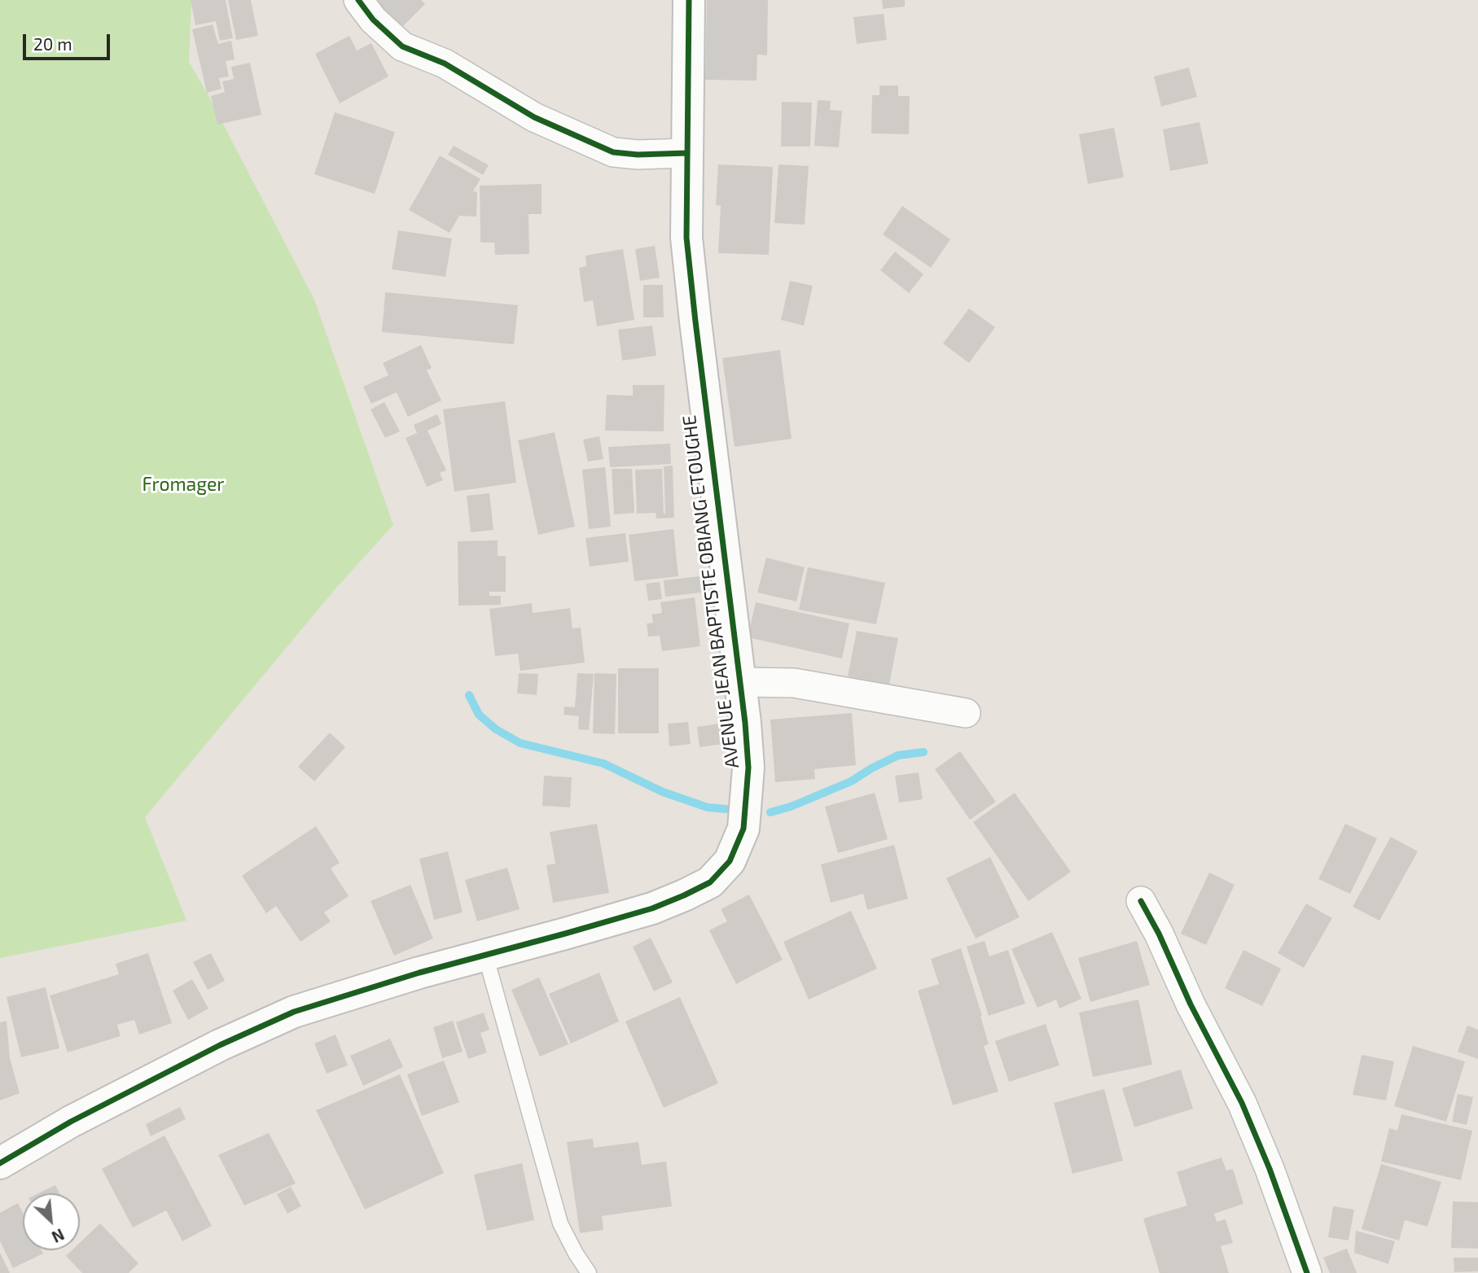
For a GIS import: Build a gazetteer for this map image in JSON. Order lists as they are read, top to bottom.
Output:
{
  "streets": {
    "street": ["AVENUE JEAN BAPTISTE OBIANG ETOUGHE"]
  },
  "parks": ["Fromager"],
  "scale_bar": "20 m",
  "north": "bottom right"
}
